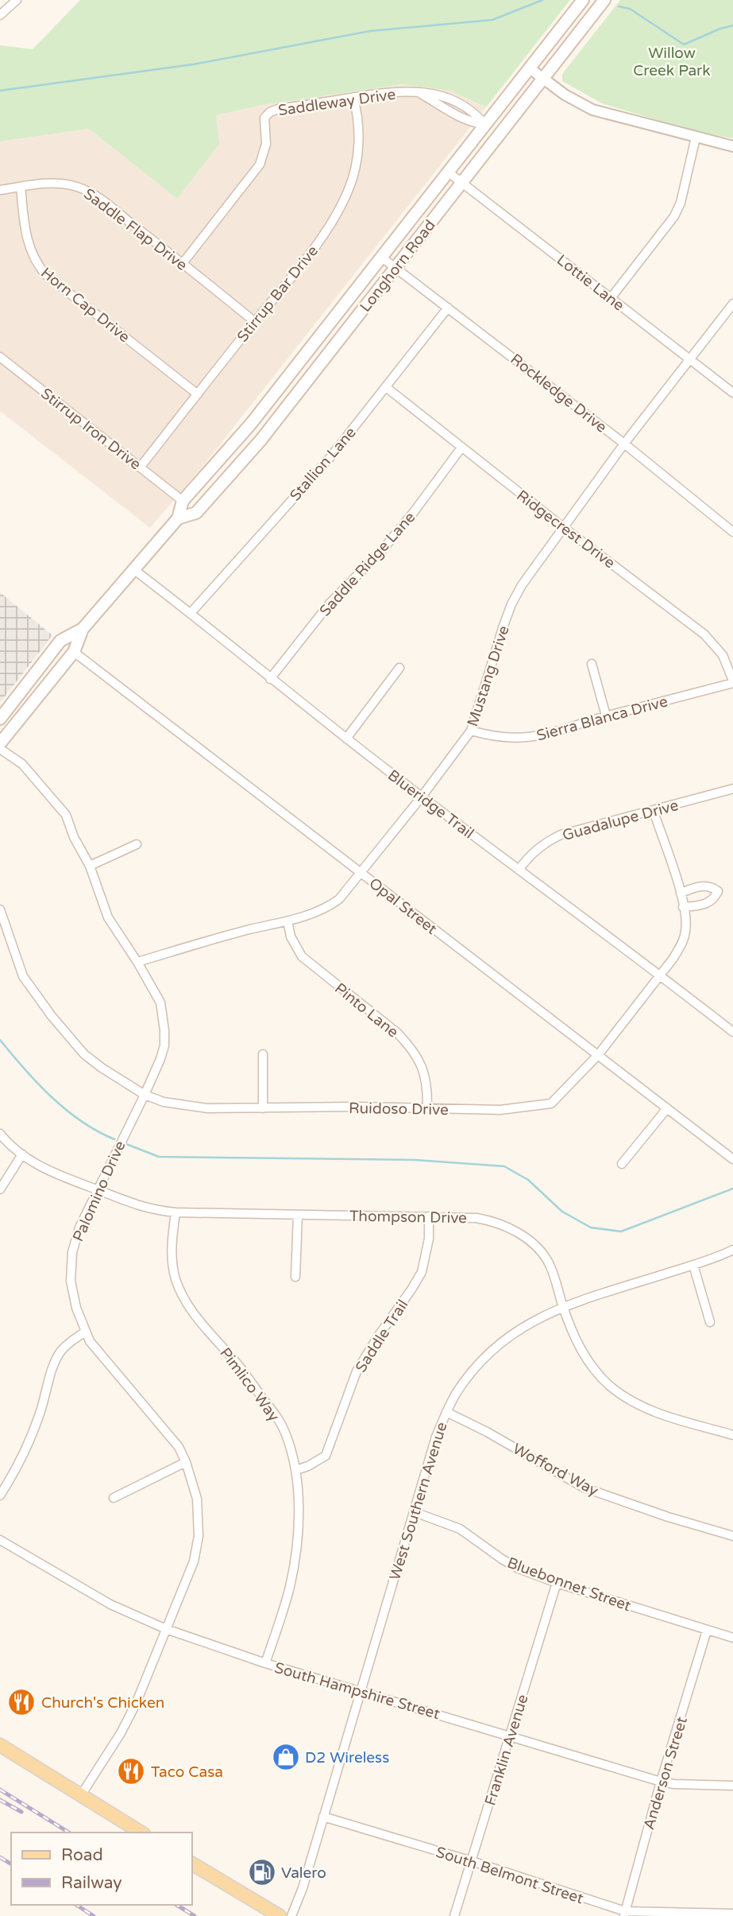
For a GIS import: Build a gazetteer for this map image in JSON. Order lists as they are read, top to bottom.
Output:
{
  "streets": {
    "main road": ["Longhorn Road"],
    "street": [
      "Saddleway Drive",
      "Saddle Flap Drive",
      "Lottie Lane",
      "Stirrup Bar Drive",
      "Horn Cap Drive",
      "Rockledge Drive",
      "Stirrup Iron Drive",
      "Stallion Lane",
      "Ridgecrest Drive",
      "Saddle Ridge Lane",
      "Mustang Drive",
      "Sierra Blanca Drive",
      "Blueridge Trail",
      "Guadalupe Drive",
      "Opal Street",
      "Pinto Lane",
      "Ruidoso Drive",
      "Palomino Drive",
      "Thompson Drive",
      "Saddle Trail",
      "Pimlico Way",
      "Wofford Way",
      "West Southern Avenue",
      "Bluebonnet Street",
      "South Hampshire Street",
      "Franklin Avenue",
      "Anderson Street",
      "South Belmont Street"
    ]
  },
  "crossings": [
    ["Saddleway Drive", "Saddle Flap Drive"],
    ["Saddleway Drive", "Longhorn Road"],
    ["Saddleway Drive", "Stirrup Bar Drive"],
    ["Saddle Flap Drive", "Stirrup Bar Drive"],
    ["Saddle Flap Drive", "Horn Cap Drive"],
    ["Longhorn Road", "Lottie Lane"],
    ["Longhorn Road", "Rockledge Drive"],
    ["Longhorn Road", "Stirrup Iron Drive"],
    ["Longhorn Road", "Blueridge Trail"],
    ["Longhorn Road", "Opal Street"],
    ["Lottie Lane", "Mustang Drive"],
    ["Stirrup Bar Drive", "Horn Cap Drive"],
    ["Stirrup Bar Drive", "Stirrup Iron Drive"],
    ["Rockledge Drive", "Stallion Lane"],
    ["Rockledge Drive", "Mustang Drive"],
    ["Stallion Lane", "Ridgecrest Drive"],
    ["Stallion Lane", "Blueridge Trail"],
    ["Ridgecrest Drive", "Saddle Ridge Lane"],
    ["Ridgecrest Drive", "Mustang Drive"],
    ["Ridgecrest Drive", "Sierra Blanca Drive"],
    ["Saddle Ridge Lane", "Blueridge Trail"],
    ["Mustang Drive", "Sierra Blanca Drive"],
    ["Mustang Drive", "Blueridge Trail"],
    ["Mustang Drive", "Opal Street"],
    ["Mustang Drive", "Pinto Lane"],
    ["Mustang Drive", "Palomino Drive"],
    ["Blueridge Trail", "Guadalupe Drive"],
    ["Blueridge Trail", "Ruidoso Drive"],
    ["Guadalupe Drive", "Ruidoso Drive"],
    ["Opal Street", "Ruidoso Drive"],
    ["Pinto Lane", "Ruidoso Drive"],
    ["Ruidoso Drive", "Palomino Drive"],
    ["Palomino Drive", "Thompson Drive"],
    ["Palomino Drive", "South Hampshire Street"],
    ["Thompson Drive", "Saddle Trail"],
    ["Thompson Drive", "Pimlico Way"],
    ["Thompson Drive", "West Southern Avenue"],
    ["Saddle Trail", "Pimlico Way"],
    ["Pimlico Way", "South Hampshire Street"],
    ["Wofford Way", "West Southern Avenue"],
    ["West Southern Avenue", "Bluebonnet Street"],
    ["West Southern Avenue", "South Hampshire Street"],
    ["West Southern Avenue", "South Belmont Street"],
    ["Bluebonnet Street", "Franklin Avenue"],
    ["Bluebonnet Street", "Anderson Street"],
    ["South Hampshire Street", "Franklin Avenue"],
    ["South Hampshire Street", "Anderson Street"],
    ["Franklin Avenue", "South Belmont Street"],
    ["Anderson Street", "South Belmont Street"]
  ],
  "parks": ["Willow Creek Park"],
  "places": {
    "restaurant": ["Church's Chicken", "Taco Casa"],
    "shop": ["D2 Wireless"],
    "fuel station": ["Valero"]
  },
  "legend": ["Road", "Railway"]
}
